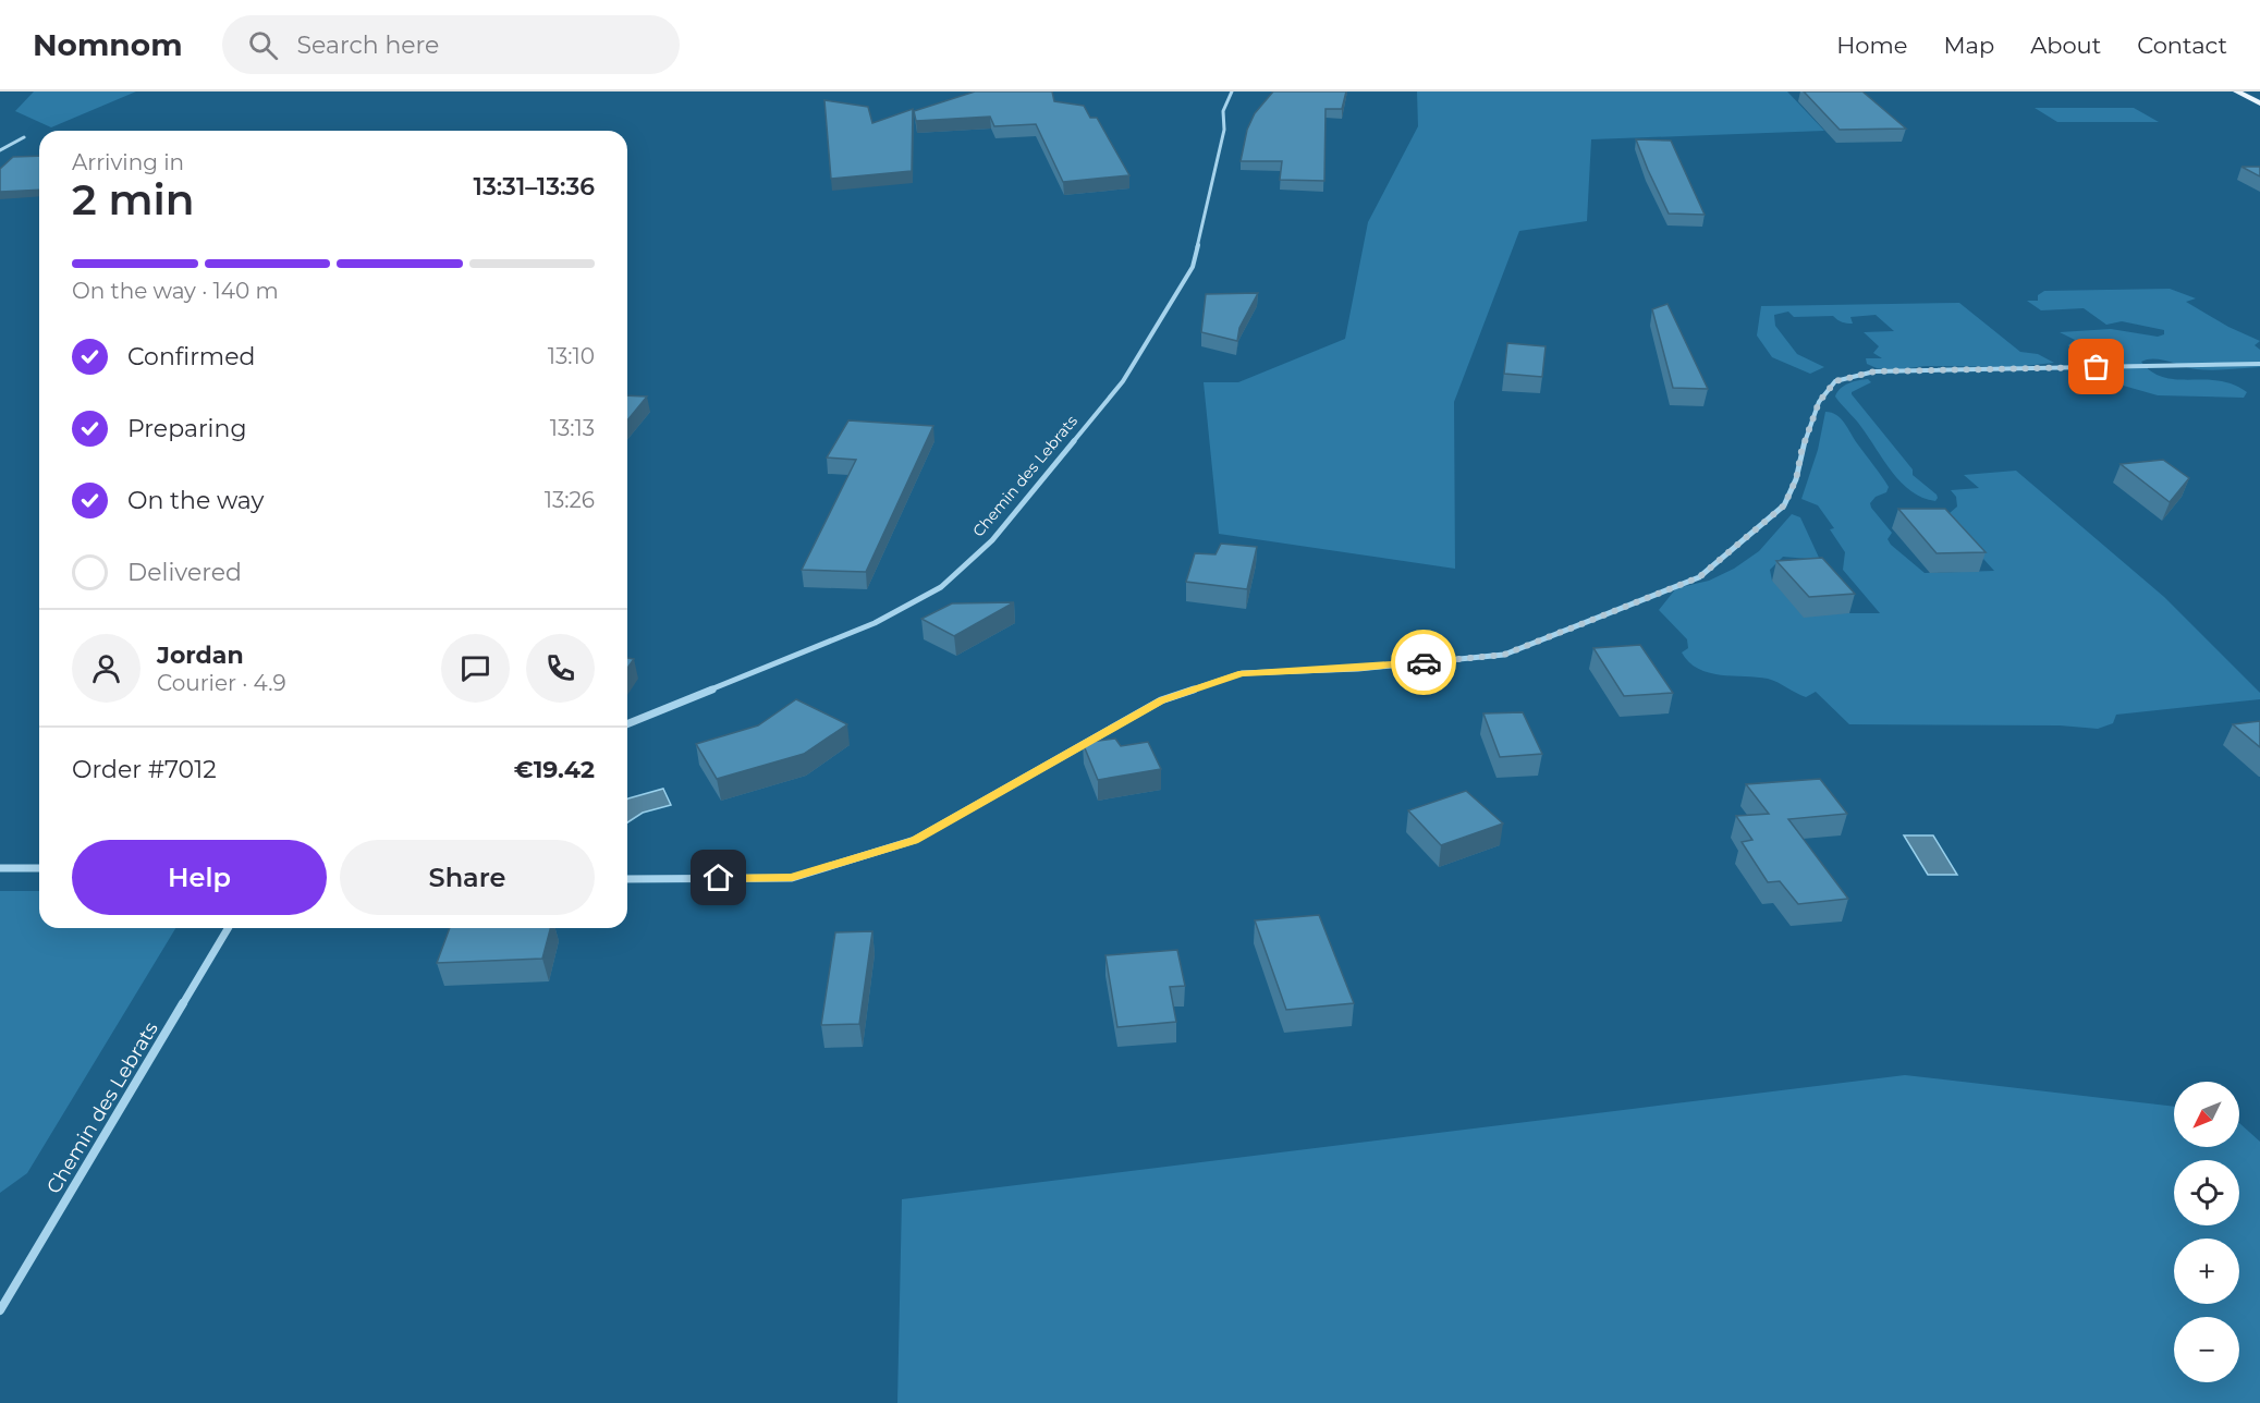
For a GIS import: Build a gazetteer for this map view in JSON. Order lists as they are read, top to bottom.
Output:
{
  "streets": {
    "street": ["Chemin des Lebrats"]
  },
  "north": "bottom left",
  "page": {
    "header": "Nomnom",
    "search": "Search here",
    "nav": [
      "Home",
      "Map",
      "About",
      "Contact"
    ],
    "heading": ["2 min", "Arriving in", "13:31–13:36"],
    "panel": [
      "Jordan",
      "Courier · 4.9",
      "Order #7012",
      "€19.42"
    ],
    "bar": "On the way · 140 m",
    "list": [
      ["Confirmed", "13:10"],
      ["Preparing", "13:13"],
      ["On the way", "13:26"],
      "Delivered"
    ],
    "buttons": ["Help", "Share"],
    "map_buttons": ["+", "−"]
  }
}
